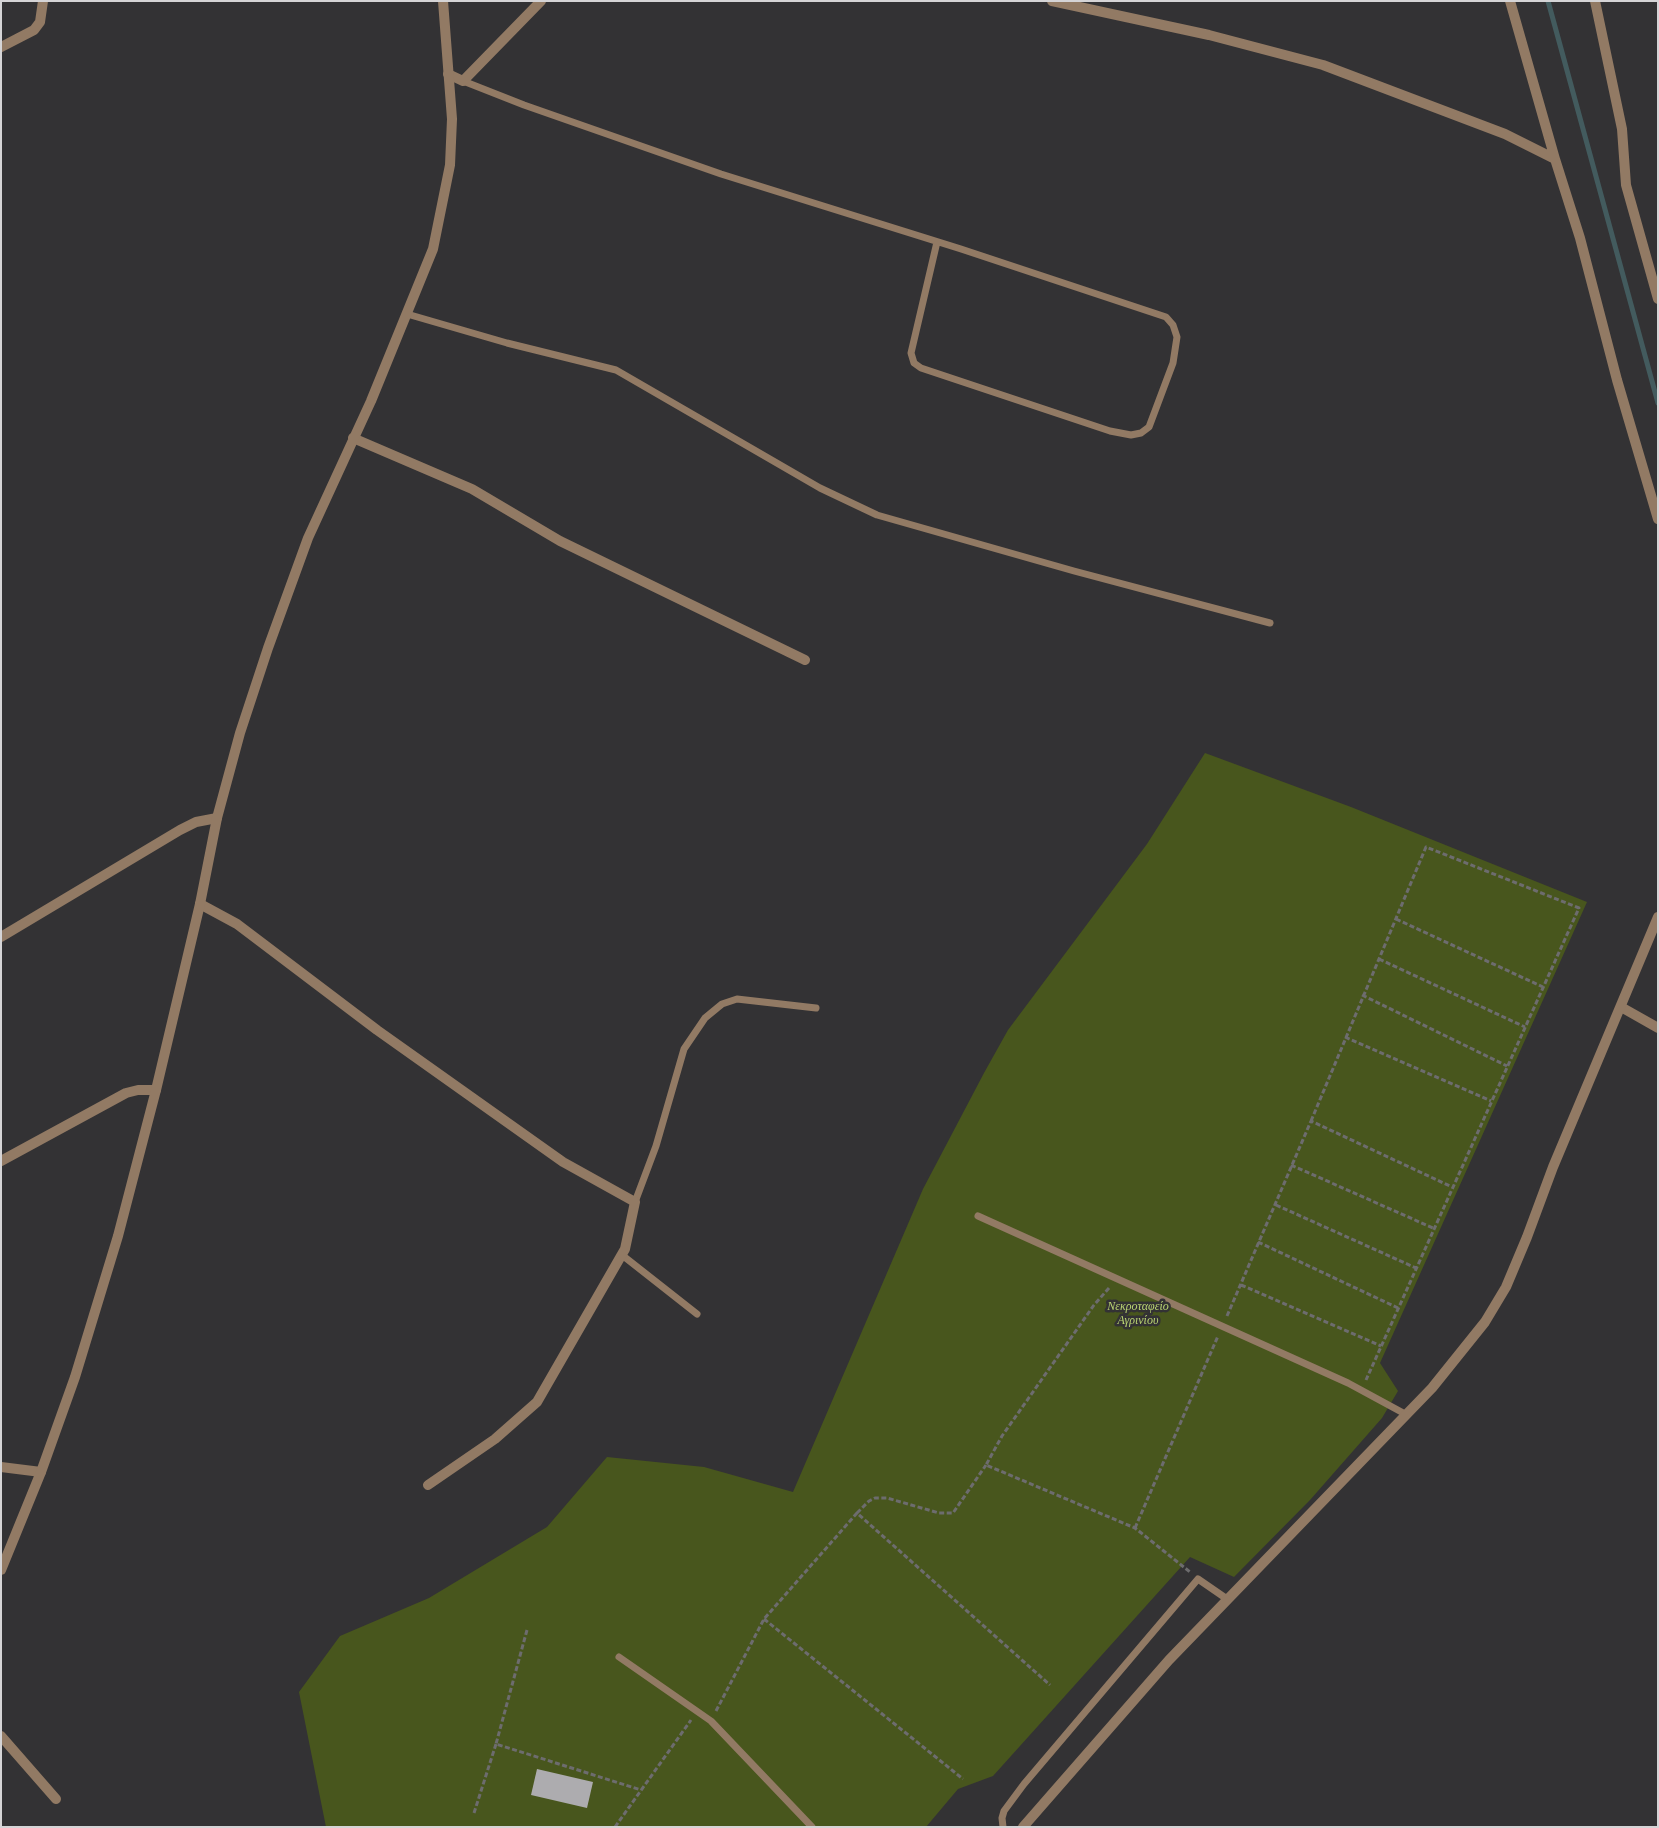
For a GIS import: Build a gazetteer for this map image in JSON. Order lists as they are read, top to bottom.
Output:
{
  "parks": ["Νεκροταφείο Αγρινίου"]
}
